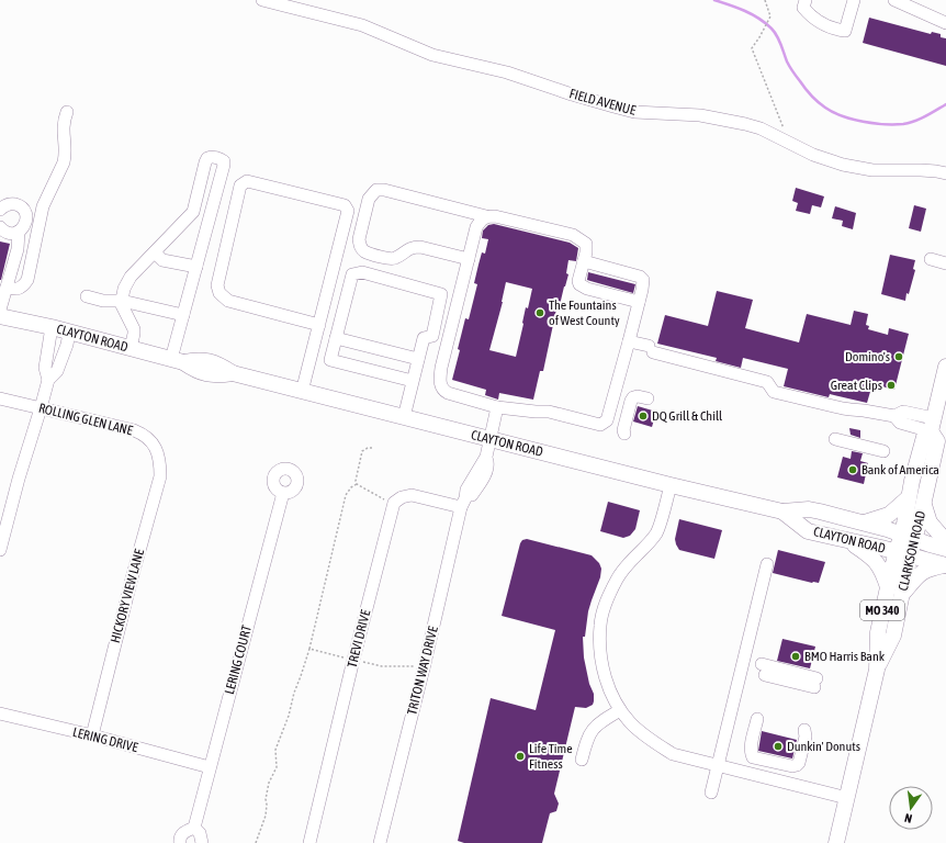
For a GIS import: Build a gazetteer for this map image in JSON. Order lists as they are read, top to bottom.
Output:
{
  "streets": {
    "main road": ["CLAYTON ROAD", "CLARKSON ROAD", "MO 340"],
    "street": [
      "FIELD AVENUE",
      "ROLLING GLEN LANE",
      "HICKORY VIEW LANE",
      "TREVI DRIVE",
      "LERING COURT",
      "TRITON WAY DRIVE",
      "LERING DRIVE"
    ]
  },
  "crossings": [
    ["CLAYTON ROAD", "CLARKSON ROAD"],
    ["ROLLING GLEN LANE", "HICKORY VIEW LANE"],
    ["HICKORY VIEW LANE", "LERING DRIVE"],
    ["TREVI DRIVE", "TRITON WAY DRIVE"],
    ["LERING COURT", "LERING DRIVE"]
  ],
  "places": [
    "The Fountains of West County",
    "Domino's",
    "Great Clips",
    "DQ Grill & Chill",
    "Bank of America",
    "BMO Harris Bank",
    "Dunkin' Donuts",
    "Life Time Fitness"
  ],
  "north": "bottom"
}
